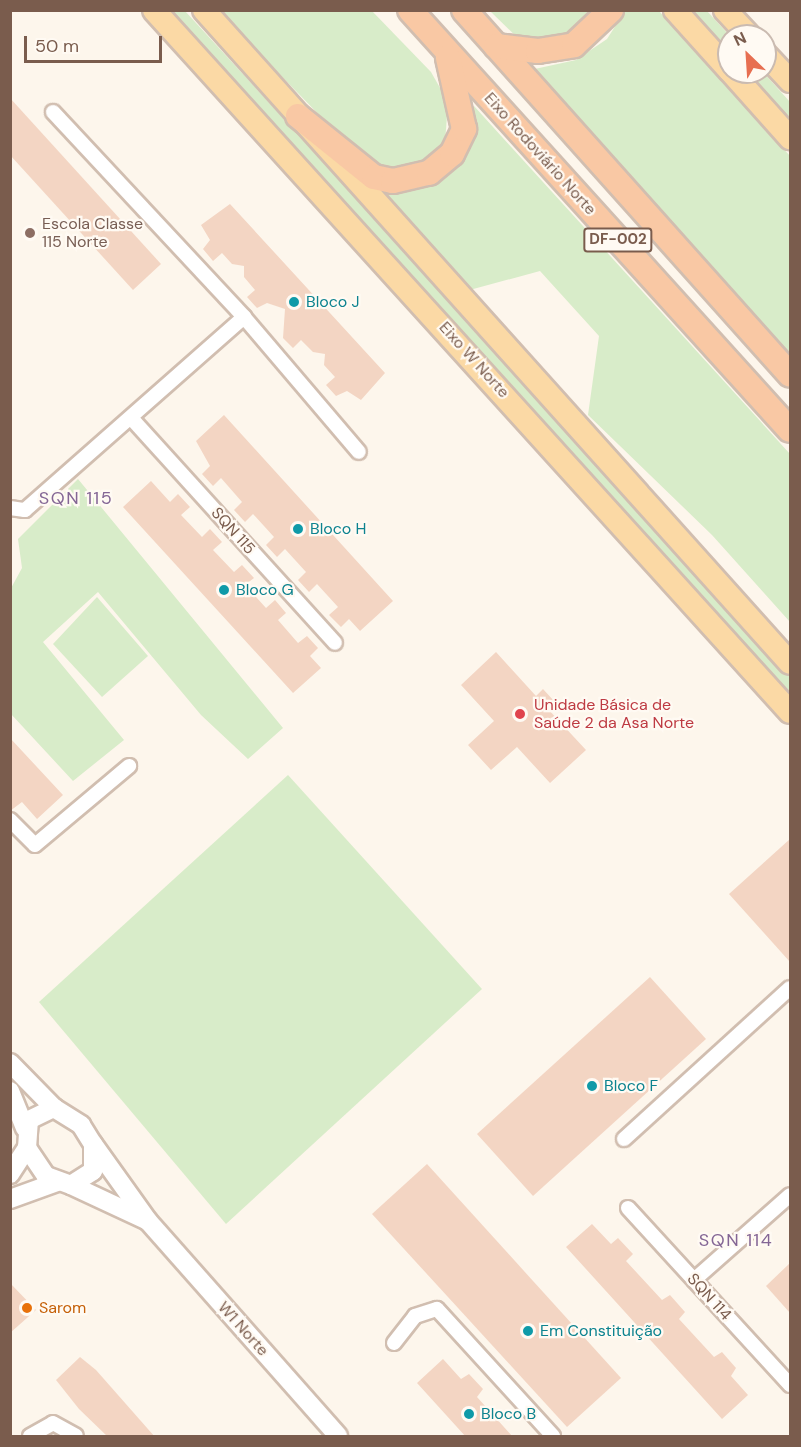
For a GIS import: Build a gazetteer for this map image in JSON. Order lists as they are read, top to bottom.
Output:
{
  "streets": {
    "highway": ["Eixo Rodoviário Norte", "DF-002"],
    "main road": ["Eixo W Norte"],
    "street": ["SQN 115", "SQN 114", "W1 Norte"]
  },
  "districts": ["SQN 115", "SQN 114"],
  "places": [
    "Escola Classe 115 Norte",
    "Bloco J",
    "Bloco H",
    "Bloco G",
    "Unidade Básica de Saúde 2 da Asa Norte",
    "Bloco F",
    "Sarom",
    "Em Constituição",
    "Bloco B"
  ],
  "scale_bar": "50 m",
  "north": "top left"
}
